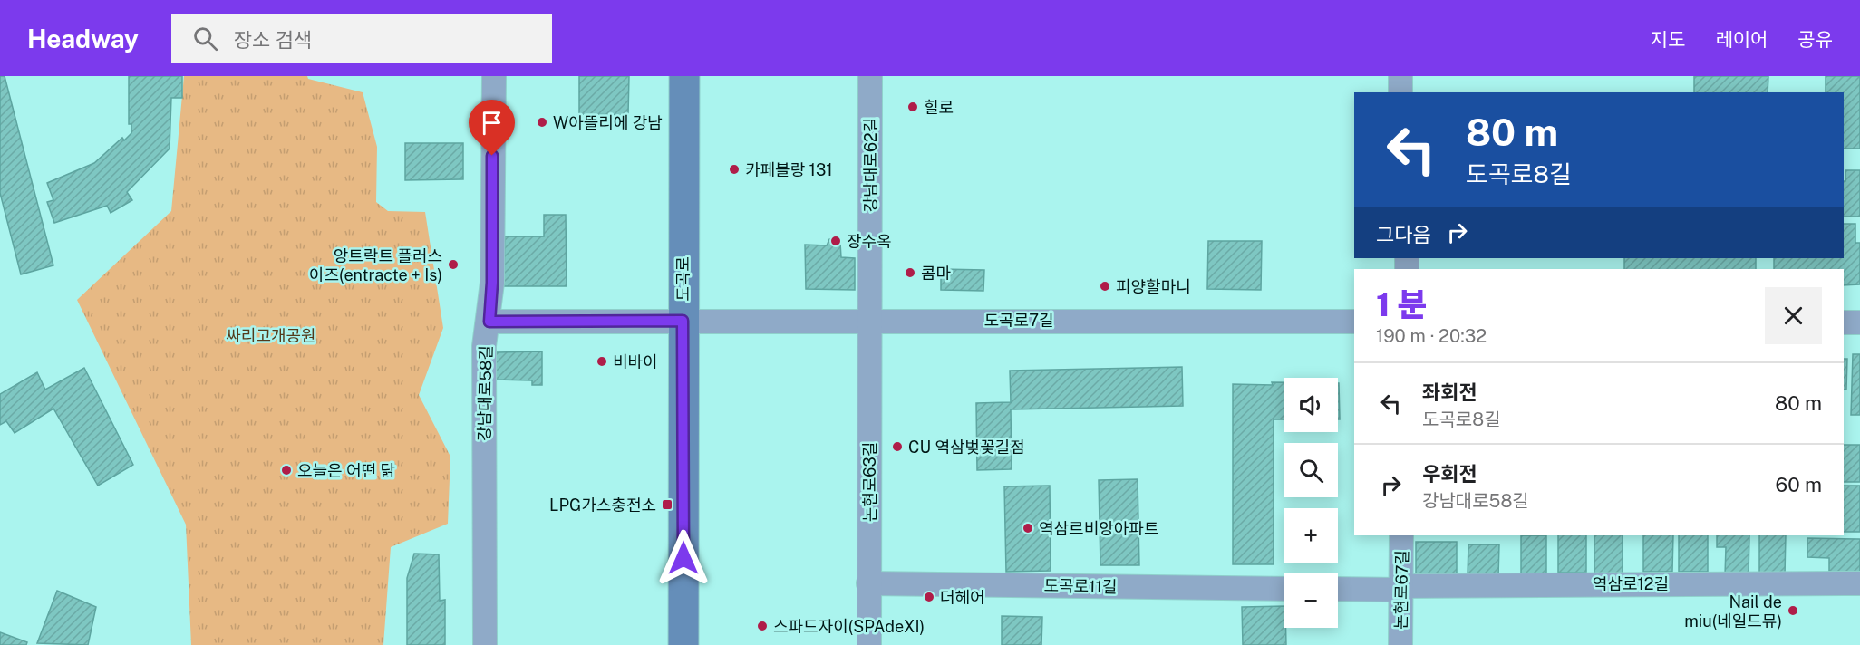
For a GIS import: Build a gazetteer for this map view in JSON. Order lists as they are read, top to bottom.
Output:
{
  "streets": {
    "main road": ["도곡로"],
    "street": [
      "강남대로62길",
      "도곡로7길",
      "강남대로58길",
      "논현로63길",
      "역삼로12길",
      "도곡로11길",
      "논현로67길"
    ]
  },
  "crossings": [
    ["강남대로62길", "도곡로7길"],
    ["강남대로62길", "논현로63길"],
    ["도곡로", "도곡로7길"],
    ["도곡로7길", "강남대로58길"],
    ["도곡로7길", "논현로63길"],
    ["논현로63길", "도곡로11길"],
    ["역삼로12길", "논현로67길"]
  ],
  "parks": ["싸리고개공원"],
  "places": {
    "other": [
      "힐로",
      "W아뜰리에 강남",
      "카페블랑 131",
      "장수옥",
      "앙트락트 플러스 이즈(entracte + Is)",
      "콤마",
      "피양할마니",
      "비바이",
      "CU 역삼벚꽃길점",
      "오늘은 어떤 닭",
      "역삼르비앙아파트",
      "더헤어",
      "Nail de miu(네일드뮤)",
      "스파드자이(SPAdeXI)"
    ],
    "transit": ["LPG가스충전소"]
  },
  "page": {
    "header": "Headway",
    "search": "장소 검색",
    "nav": ["지도", "레이어", "공유"],
    "turn": ["80 m", "도곡로8길"],
    "then": "그다음",
    "heading": ["1 분", "190 m · 20:32"],
    "list": [
      {
        "name": "좌회전",
        "note": "도곡로8길",
        "value": "80 m"
      },
      {
        "name": "우회전",
        "note": "강남대로58길",
        "value": "60 m"
      }
    ],
    "map_buttons": ["+", "−"]
  }
}
